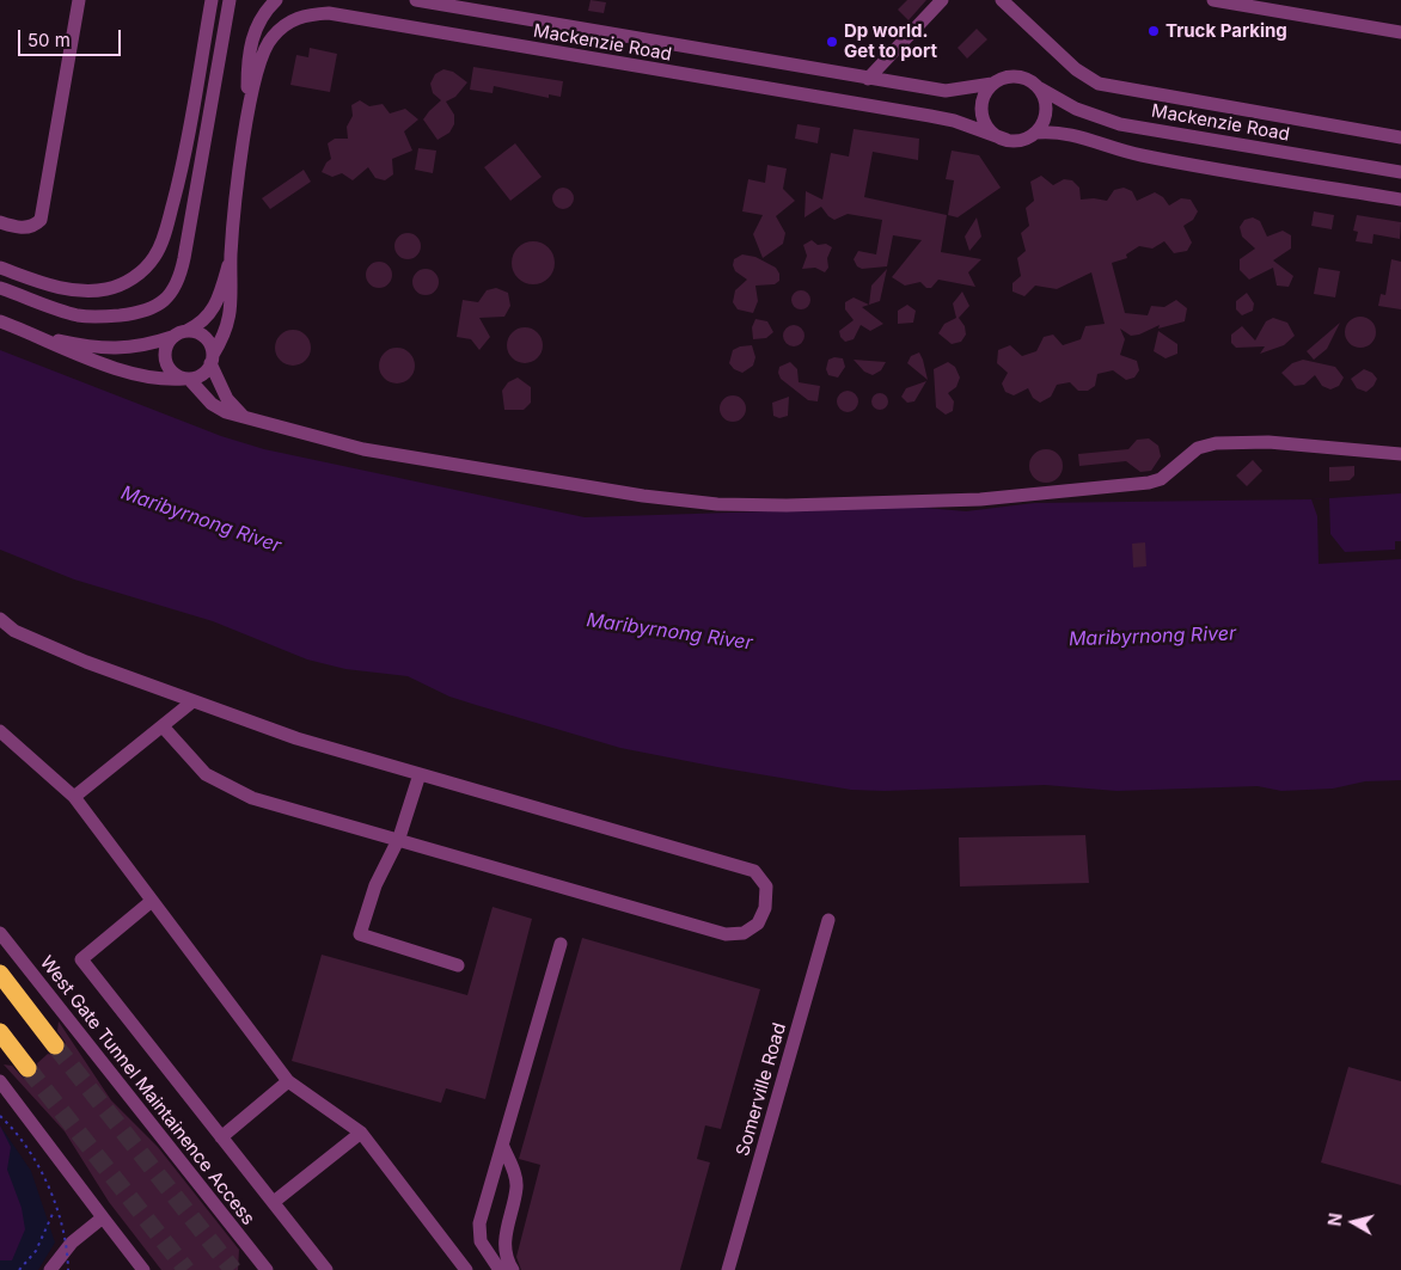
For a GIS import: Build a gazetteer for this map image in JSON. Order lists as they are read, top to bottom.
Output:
{
  "streets": {
    "street": ["Mackenzie Road", "Somerville Road", "West Gate Tunnel Maintainence Access"]
  },
  "water": ["Maribyrnong River"],
  "places": ["Truck Parking", "Dp world. Get to port"],
  "scale_bar": "50 m",
  "north": "left"
}
